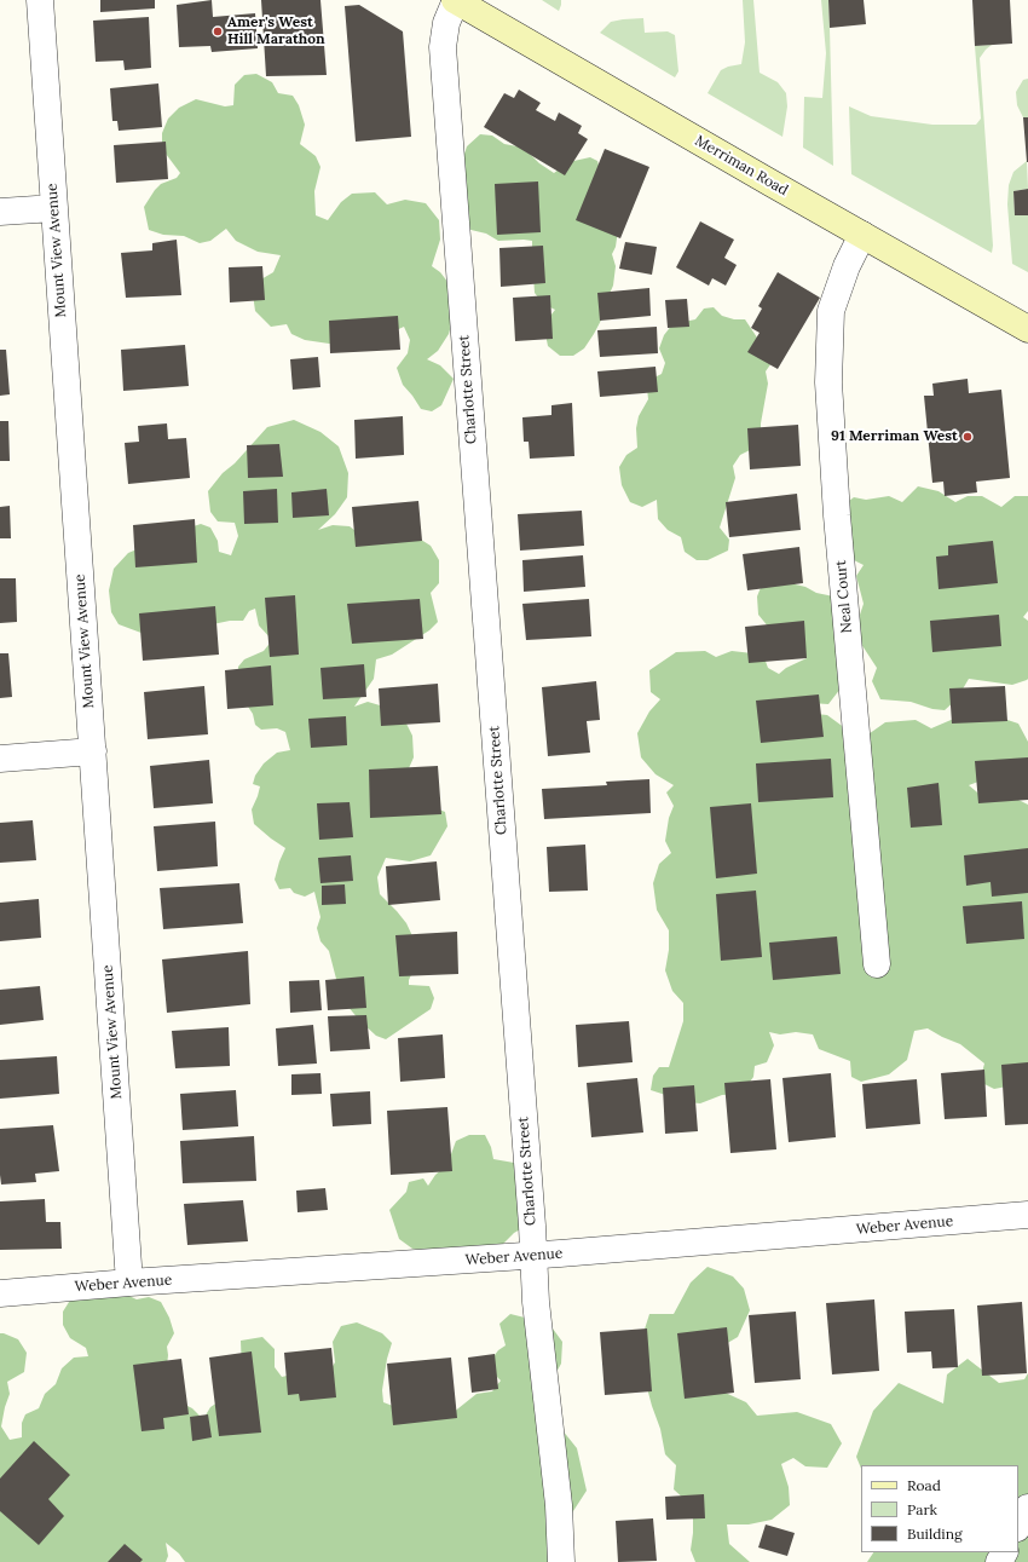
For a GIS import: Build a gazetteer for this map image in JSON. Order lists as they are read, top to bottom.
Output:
{
  "streets": {
    "main road": ["Merriman Road"],
    "street": [
      "Mount View Avenue",
      "Charlotte Street",
      "Neal Court",
      "Weber Avenue"
    ]
  },
  "crossings": [
    ["Merriman Road", "Charlotte Street"],
    ["Merriman Road", "Neal Court"],
    ["Mount View Avenue", "Weber Avenue"],
    ["Charlotte Street", "Weber Avenue"]
  ],
  "places": ["Amer's West Hill Marathon", "91 Merriman West"],
  "legend": ["Road", "Park", "Building"]
}
